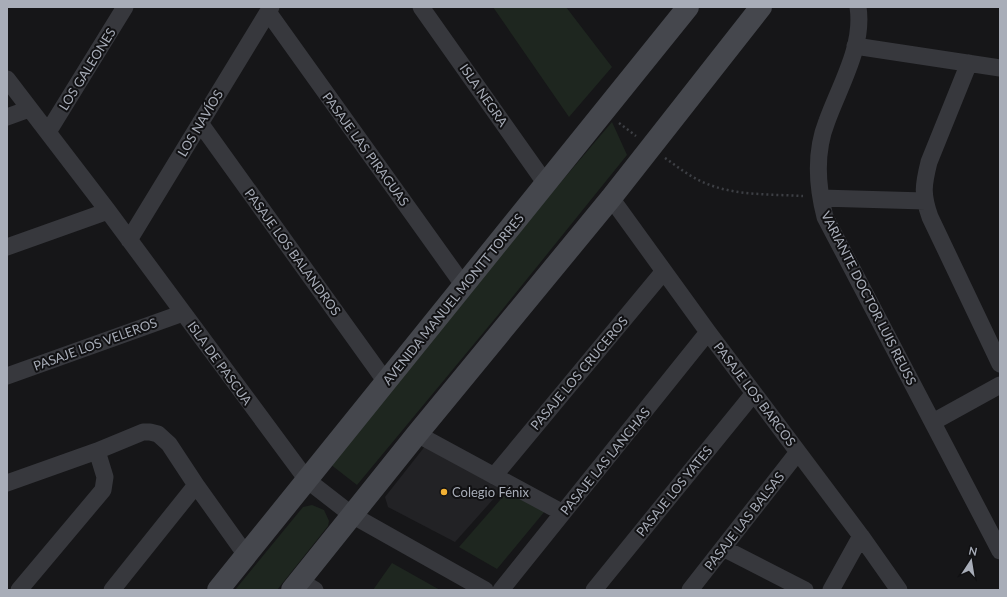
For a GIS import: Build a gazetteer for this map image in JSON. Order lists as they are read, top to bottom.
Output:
{
  "streets": {
    "street": [
      "LOS GALEONES",
      "ISLA NEGRA",
      "LOS NAVÍOS",
      "PASAJE LAS PIRAGUAS",
      "PASAJE LOS BALANDROS",
      "VARIANTE DOCTOR LUIS REUSS",
      "AVENIDA MANUEL MONTT TORRES",
      "PASAJE LOS VELEROS",
      "ISLA DE PASCUA",
      "PASAJE LOS CRUCEROS",
      "PASAJE LOS BARCOS",
      "PASAJE LAS LANCHAS",
      "PASAJE LOS YATES",
      "PASAJE LAS BALSAS"
    ]
  },
  "crossings": [
    ["LOS GALEONES", "ISLA DE PASCUA"],
    ["ISLA NEGRA", "AVENIDA MANUEL MONTT TORRES"],
    ["LOS NAVÍOS", "PASAJE LAS PIRAGUAS"],
    ["LOS NAVÍOS", "PASAJE LOS BALANDROS"],
    ["LOS NAVÍOS", "ISLA DE PASCUA"],
    ["PASAJE LAS PIRAGUAS", "AVENIDA MANUEL MONTT TORRES"],
    ["PASAJE LOS BALANDROS", "AVENIDA MANUEL MONTT TORRES"],
    ["AVENIDA MANUEL MONTT TORRES", "ISLA DE PASCUA"],
    ["PASAJE LOS VELEROS", "ISLA DE PASCUA"],
    ["PASAJE LOS CRUCEROS", "PASAJE LOS BARCOS"],
    ["PASAJE LOS BARCOS", "PASAJE LAS LANCHAS"],
    ["PASAJE LOS BARCOS", "PASAJE LOS YATES"],
    ["PASAJE LOS BARCOS", "PASAJE LAS BALSAS"]
  ],
  "places": ["Colegio Fénix"],
  "north": "top"
}
